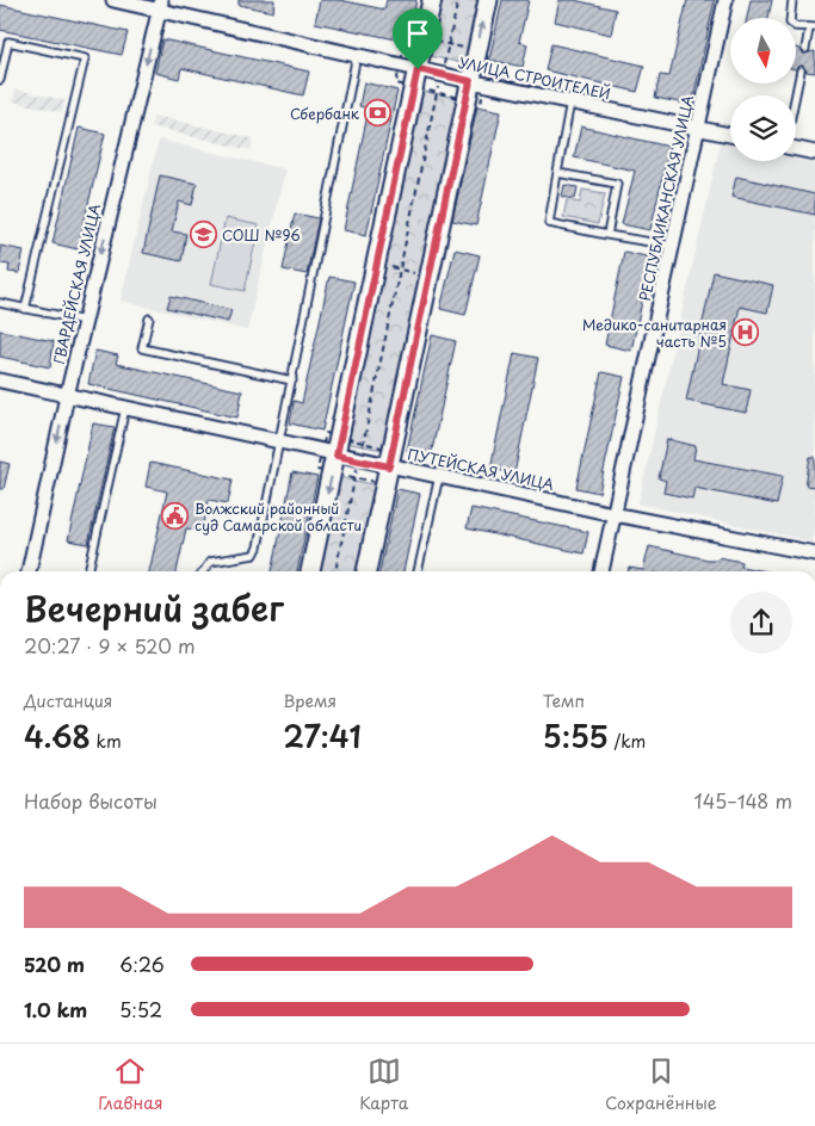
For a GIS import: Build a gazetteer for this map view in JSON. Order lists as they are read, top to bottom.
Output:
{
  "streets": {
    "street": [
      "УЛИЦА СТРОИТЕЛЕЙ",
      "РЕСПУБЛИКАНСКАЯ УЛИЦА",
      "ГВАРДЕЙСКАЯ УЛИЦА",
      "ПУТЕЙСКАЯ УЛИЦА"
    ]
  },
  "crossings": [
    ["УЛИЦА СТРОИТЕЛЕЙ", "РЕСПУБЛИКАНСКАЯ УЛИЦА"],
    ["УЛИЦА СТРОИТЕЛЕЙ", "ГВАРДЕЙСКАЯ УЛИЦА"],
    ["РЕСПУБЛИКАНСКАЯ УЛИЦА", "ПУТЕЙСКАЯ УЛИЦА"],
    ["ГВАРДЕЙСКАЯ УЛИЦА", "ПУТЕЙСКАЯ УЛИЦА"]
  ],
  "one_way": ["ГВАРДЕЙСКАЯ УЛИЦА"],
  "places": {
    "bank": ["Сбербанк"],
    "school or university": ["СОШ №96"],
    "hospital": ["Медико-санитарная часть №5"],
    "public building": ["Волжский районный суд Самарской области"]
  },
  "north": "bottom",
  "page": {
    "heading": ["Вечерний забег", "20:27 · 9 × 520 m"],
    "stats": [
      ["Дистанция", "4.68 km"],
      ["Время", "27:41"],
      ["Темп", "5:55 /km"]
    ],
    "chart": ["Набор высоты", "145–148 m"],
    "list": [
      {
        "name": "520 m",
        "note": "6:26"
      },
      {
        "name": "1.0 km",
        "note": "5:52"
      }
    ],
    "tabs": ["Главная", "Карта", "Сохранённые"]
  }
}
